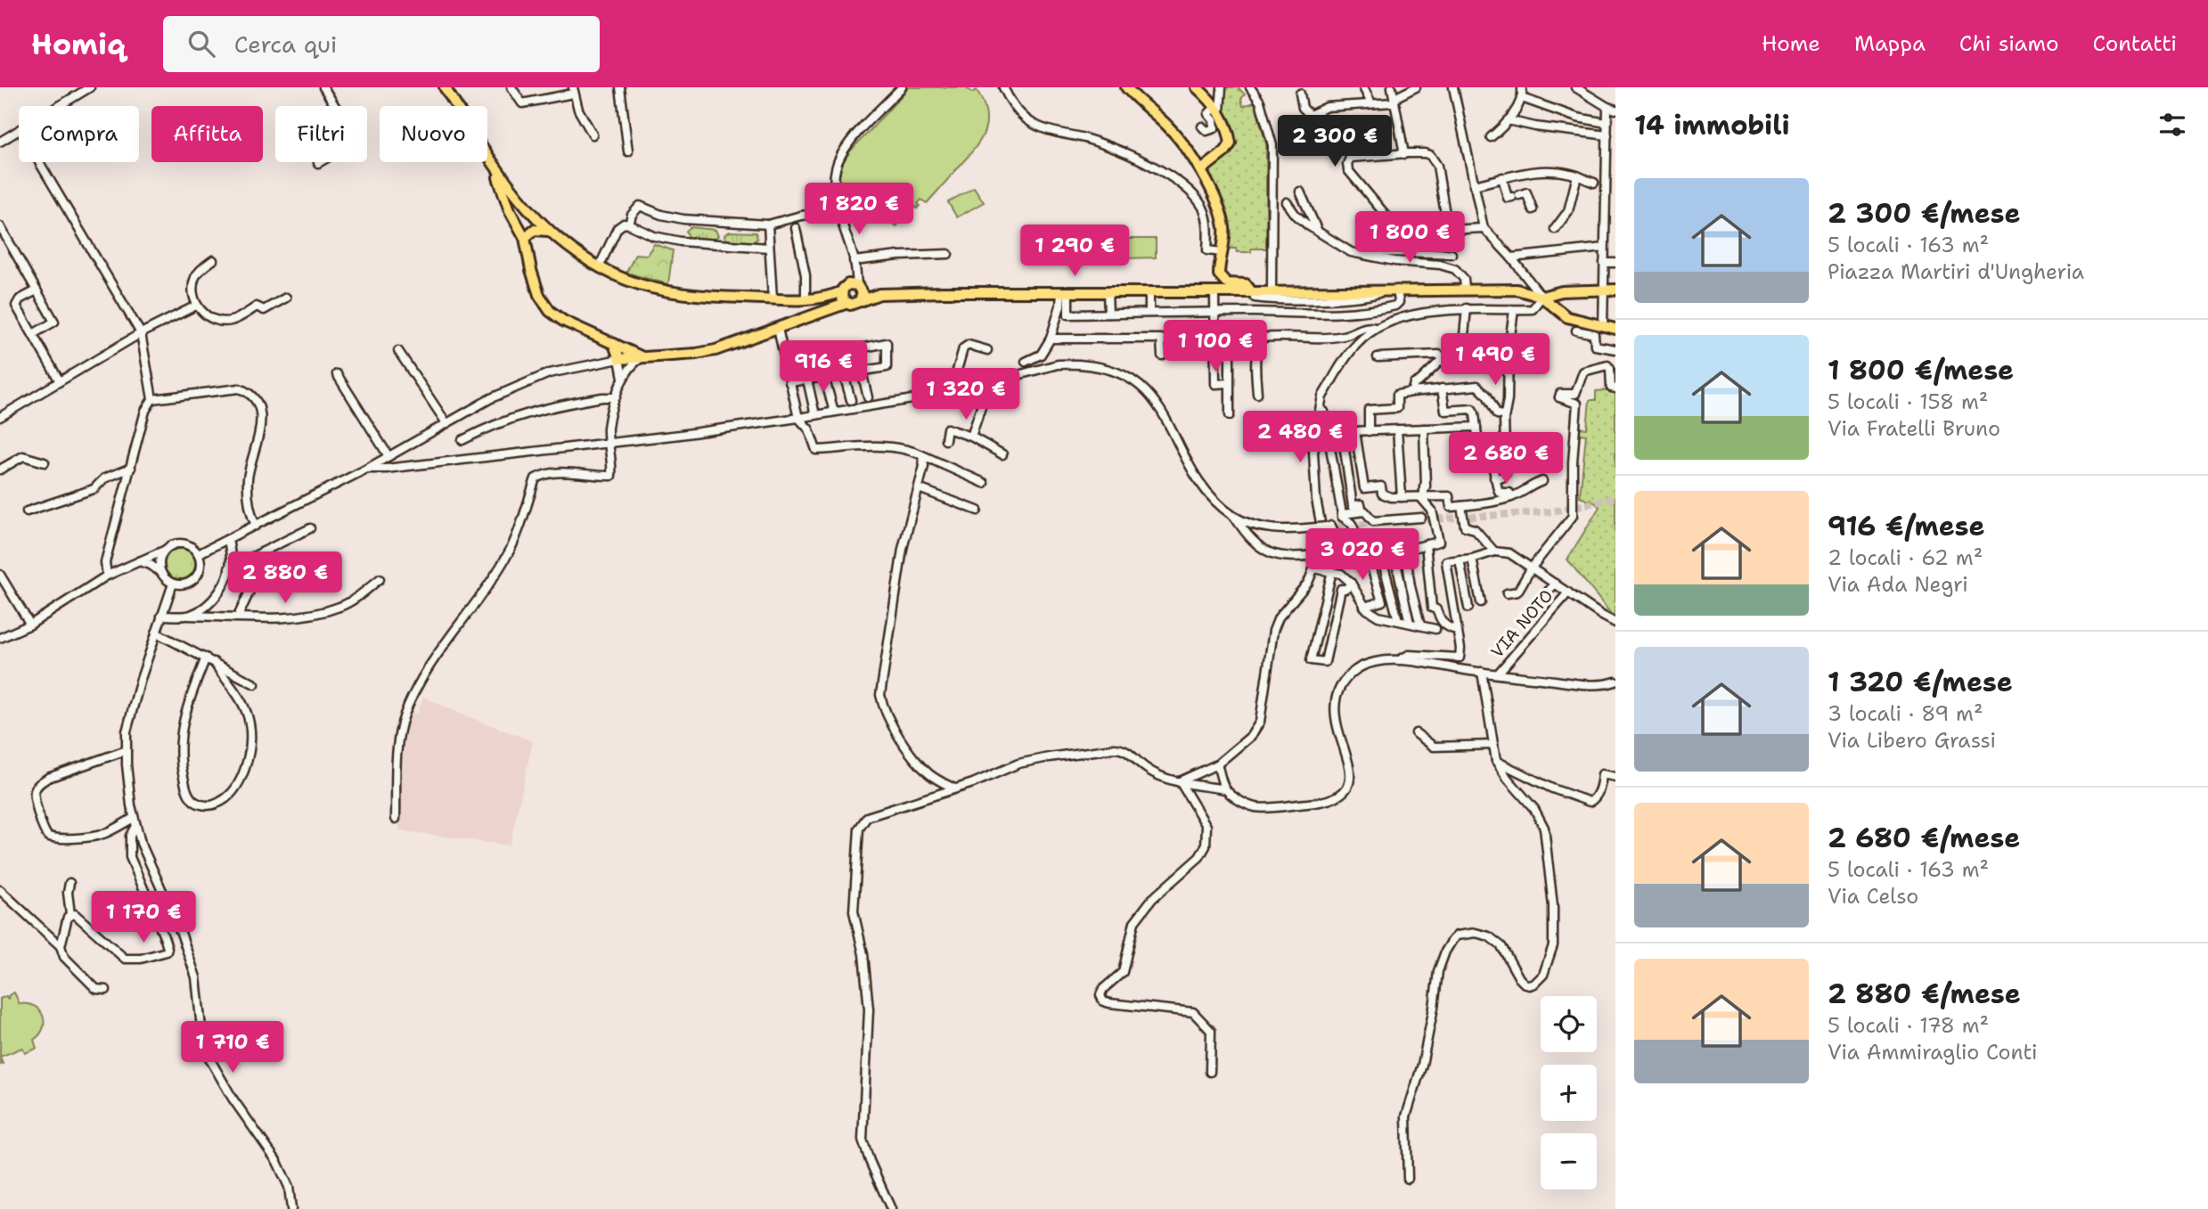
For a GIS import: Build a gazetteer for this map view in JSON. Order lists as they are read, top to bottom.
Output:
{
  "streets": {
    "street": ["VIA NOTO"]
  },
  "page": {
    "header": "Homiq",
    "search": "Cerca qui",
    "nav": [
      "Home",
      "Mappa",
      "Chi siamo",
      "Contatti"
    ],
    "heading": "14 immobili",
    "chip": [
      "Compra",
      "Affitta",
      "Filtri",
      "Nuovo"
    ],
    "price": [
      "2 300 €",
      "1 820 €",
      "1 800 €",
      "1 290 €",
      "1 100 €",
      "1 490 €",
      "916 €",
      "1 320 €",
      "2 480 €",
      "2 680 €",
      "3 020 €",
      "2 880 €",
      "1 170 €",
      "1 710 €"
    ],
    "list": [
      {
        "name": "2 300 €/mese",
        "note": "5 locali · 163 m² · Piazza Martiri d'Ungheria"
      },
      {
        "name": "1 800 €/mese",
        "note": "5 locali · 158 m² · Via Fratelli Bruno"
      },
      {
        "name": "916 €/mese",
        "note": "2 locali · 62 m² · Via Ada Negri"
      },
      {
        "name": "1 320 €/mese",
        "note": "3 locali · 89 m² · Via Libero Grassi"
      },
      {
        "name": "2 680 €/mese",
        "note": "5 locali · 163 m² · Via Celso"
      },
      {
        "name": "2 880 €/mese",
        "note": "5 locali · 178 m² · Via Ammiraglio Conti"
      }
    ],
    "map_buttons": ["+", "−"]
  }
}
